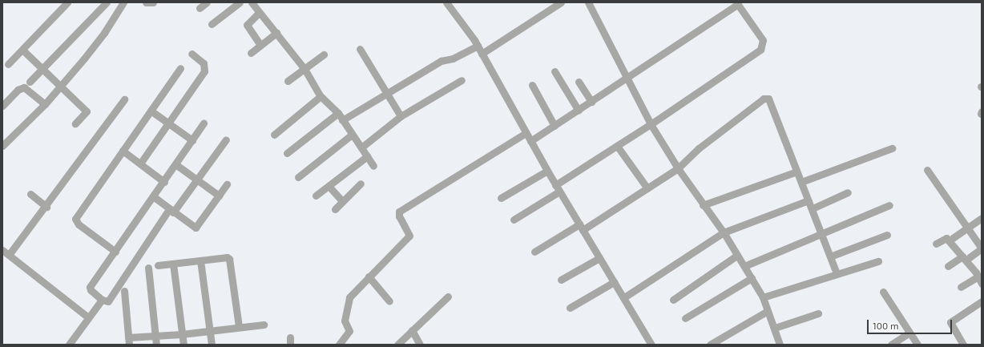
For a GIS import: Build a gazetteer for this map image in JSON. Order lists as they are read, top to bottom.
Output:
{
  "scale_bar": "100 m"
}
